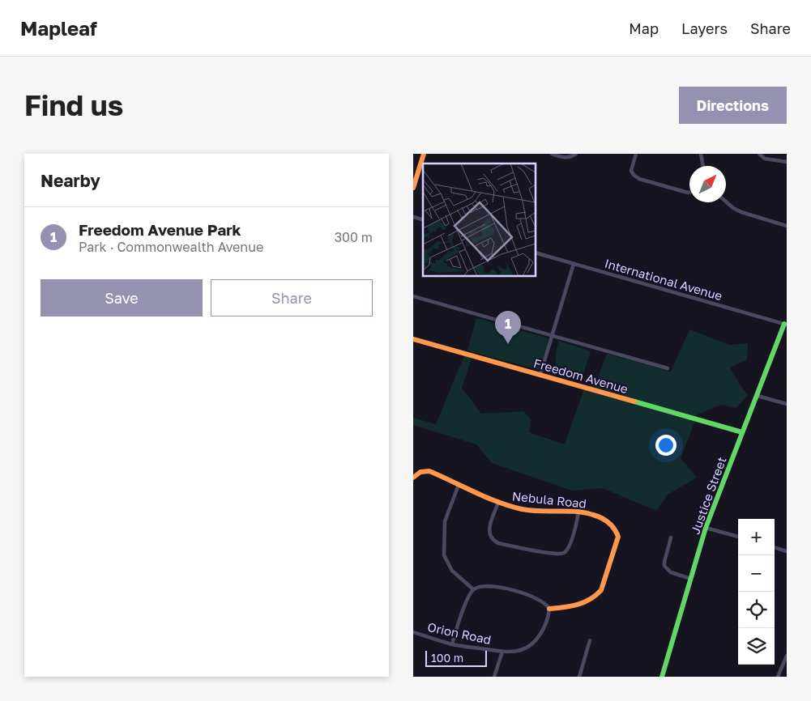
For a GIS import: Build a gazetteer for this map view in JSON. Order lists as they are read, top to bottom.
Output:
{
  "streets": {
    "street": [
      "International Avenue",
      "Freedom Avenue",
      "Justice Street",
      "Nebula Road",
      "Orion Road"
    ]
  },
  "crossings": [
    ["International Avenue", "Justice Street"],
    ["Freedom Avenue", "Justice Street"],
    ["Nebula Road", "Orion Road"]
  ],
  "scale_bar": "100 m",
  "north": "top right",
  "page": {
    "header": "Mapleaf",
    "nav": ["Map", "Layers", "Share"],
    "buttons": [
      "Directions",
      ["Save", "Share"]
    ],
    "title": "Find us",
    "heading": "Nearby",
    "list": [
      {
        "mark": "1",
        "name": "Freedom Avenue Park",
        "note": "Park · Commonwealth Avenue",
        "value": "300 m"
      }
    ],
    "pins": "1",
    "map_buttons": ["+", "−"],
    "scale": "100 m"
  }
}
